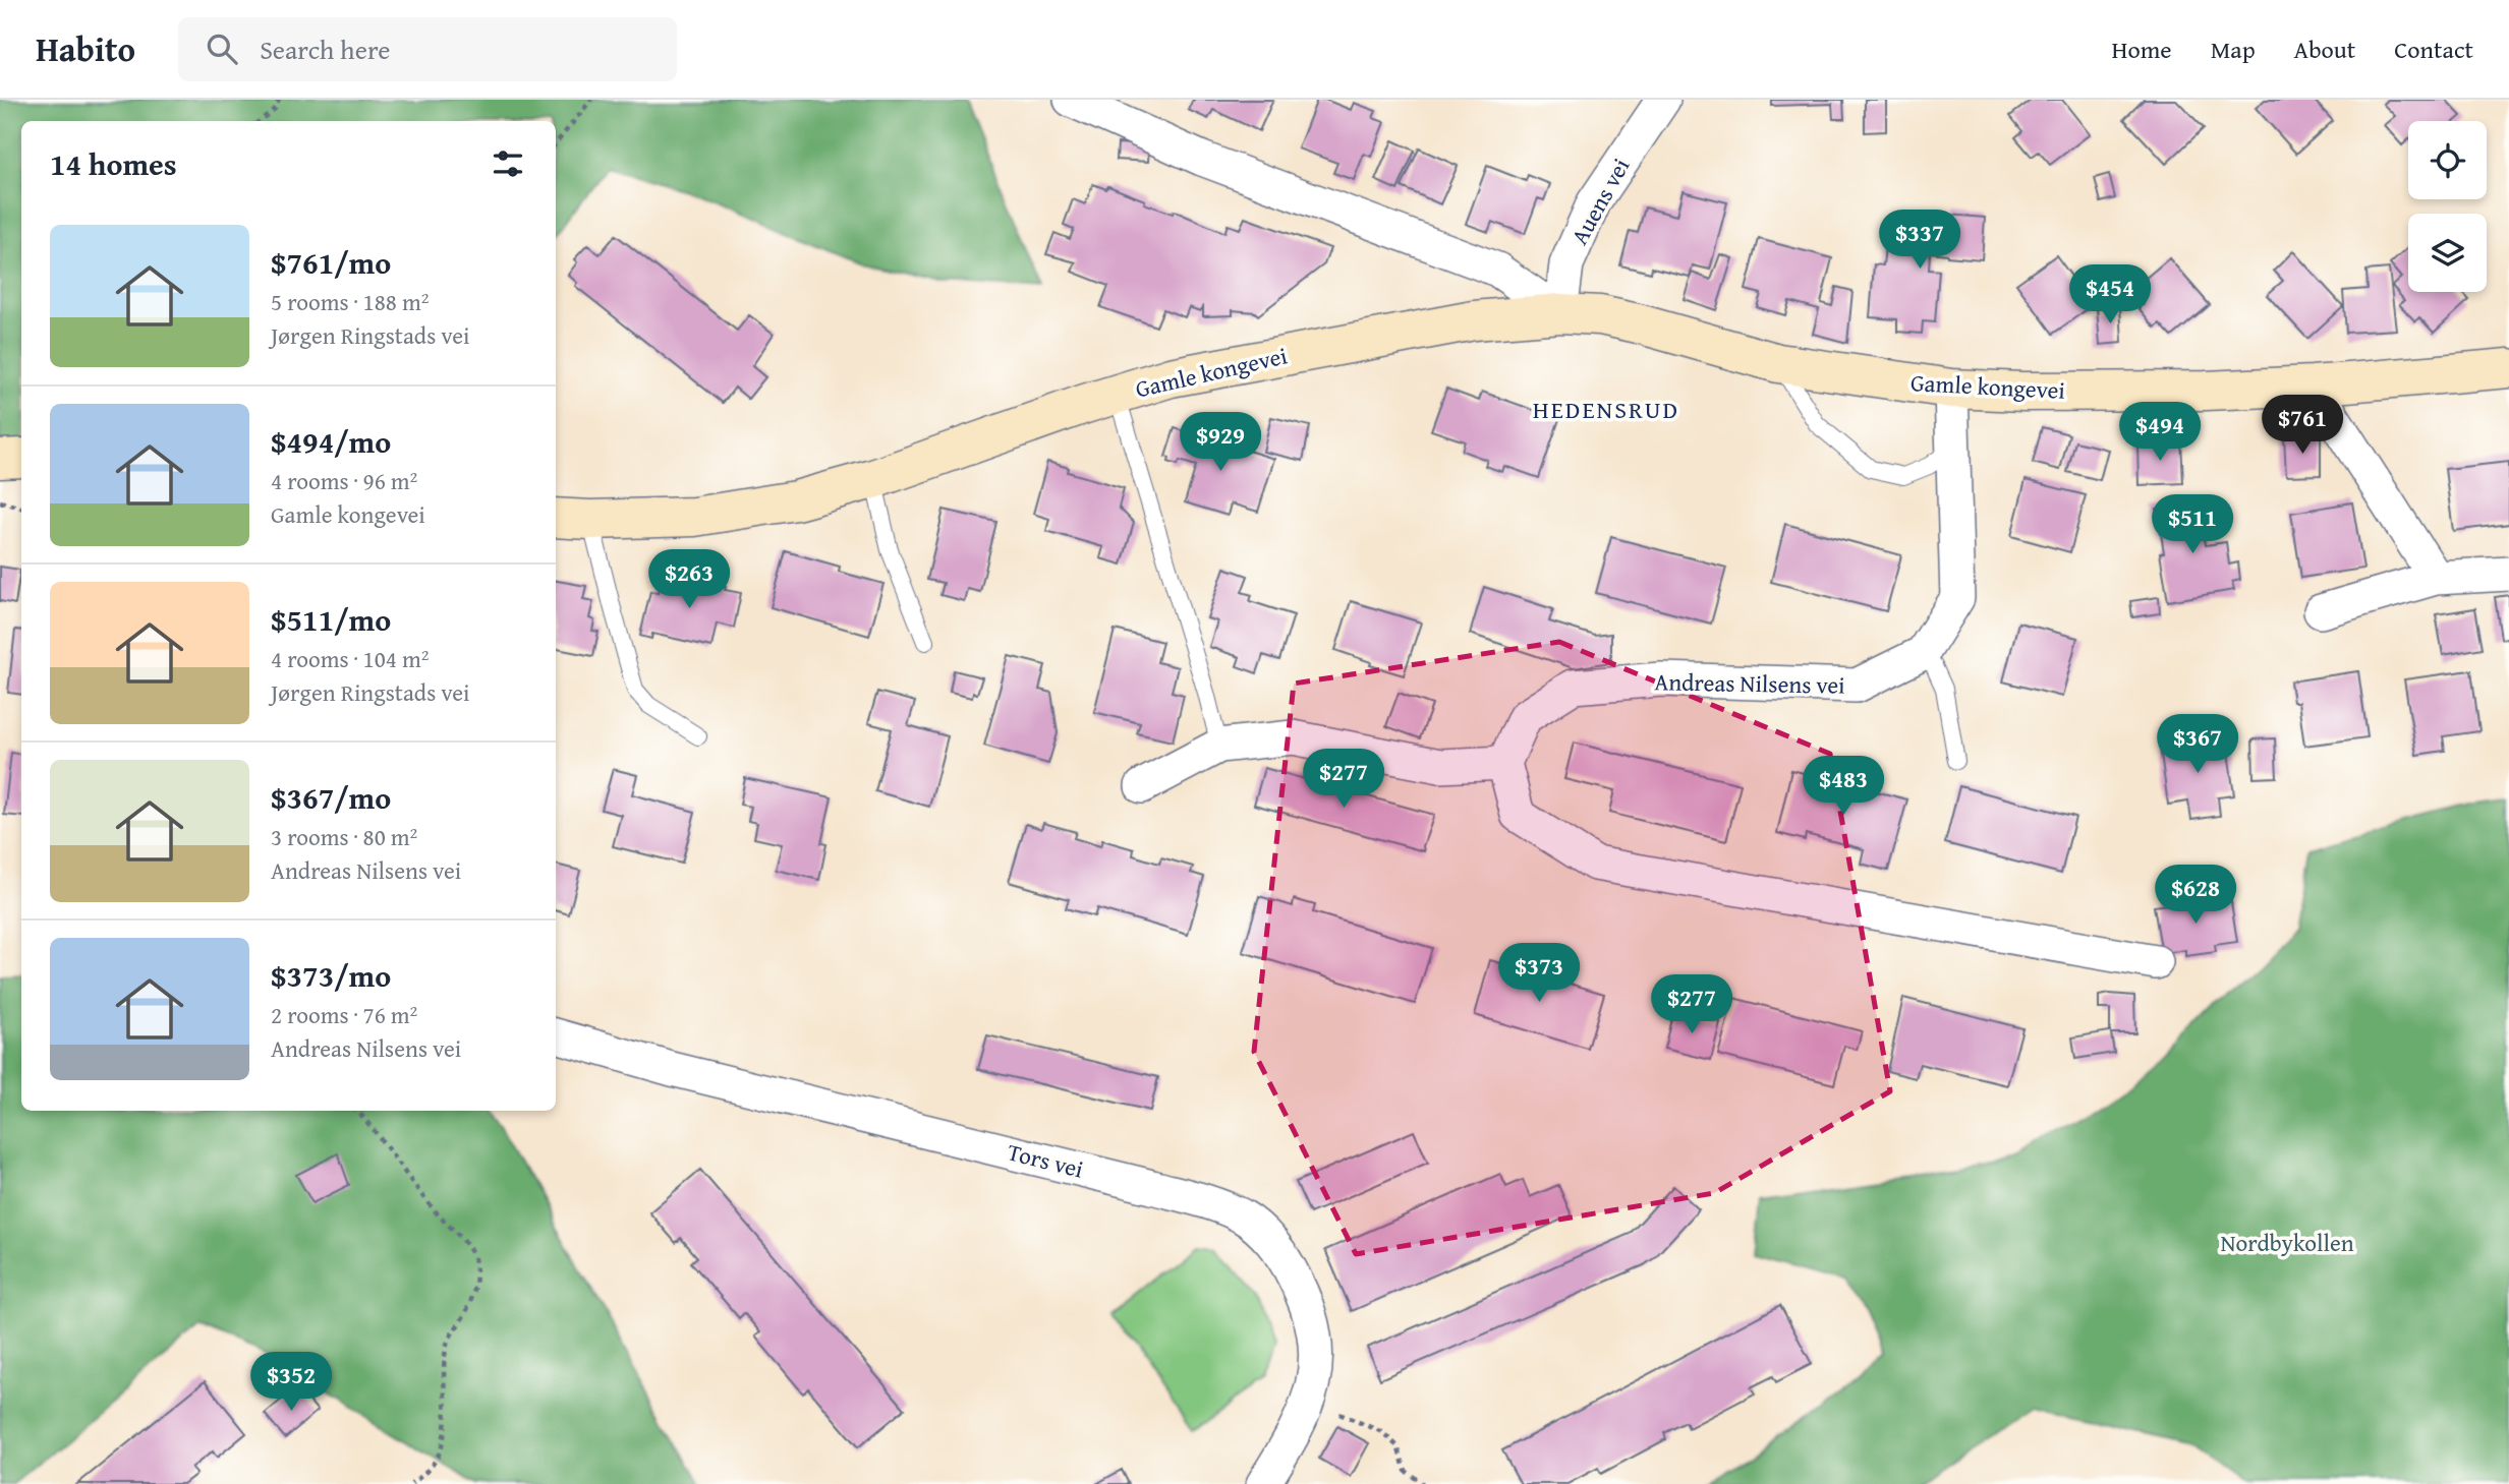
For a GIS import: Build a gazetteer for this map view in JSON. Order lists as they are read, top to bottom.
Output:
{
  "streets": {
    "main road": ["Gamle kongevei"],
    "street": ["Auens vei", "Andreas Nilsens vei", "Tors vei"]
  },
  "crossings": [
    ["Auens vei", "Gamle kongevei"]
  ],
  "districts": ["HEDENSRUD"],
  "parks": ["Nordbykollen"],
  "page": {
    "header": "Habito",
    "search": "Search here",
    "nav": [
      "Home",
      "Map",
      "About",
      "Contact"
    ],
    "heading": "14 homes",
    "list": [
      {
        "name": "$761/mo",
        "note": "5 rooms · 188 m² · Jørgen Ringstads vei"
      },
      {
        "name": "$494/mo",
        "note": "4 rooms · 96 m² · Gamle kongevei"
      },
      {
        "name": "$511/mo",
        "note": "4 rooms · 104 m² · Jørgen Ringstads vei"
      },
      {
        "name": "$367/mo",
        "note": "3 rooms · 80 m² · Andreas Nilsens vei"
      },
      {
        "name": "$373/mo",
        "note": "2 rooms · 76 m² · Andreas Nilsens vei"
      }
    ],
    "price": [
      "$337",
      "$454",
      "$761",
      "$494",
      "$929",
      "$511",
      "$263",
      "$367",
      "$277",
      "$483",
      "$628",
      "$373",
      "$277",
      "$352"
    ]
  }
}
